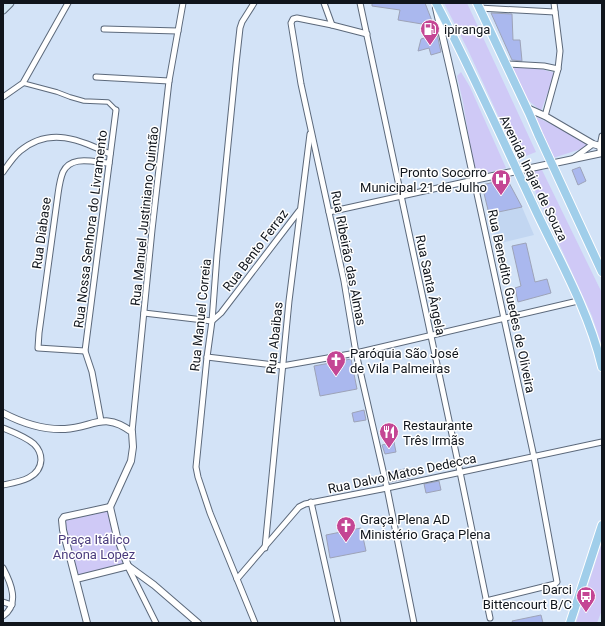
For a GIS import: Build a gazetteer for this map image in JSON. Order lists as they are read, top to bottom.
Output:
{
  "streets": {
    "main road": ["Avenida Inajar de Souza"],
    "street": [
      "Rua Manuel Justiniano Quintão",
      "Rua Nossa Senhora do Livramento",
      "Rua Diabase",
      "Rua Bento Ferraz",
      "Rua Ribeirão das Almas",
      "Rua Santa Ângela",
      "Rua Benedito Guedes de Oliveira",
      "Rua Manuel Correia",
      "Rua Abaibas",
      "Rua Dalvo Matos Dedecca"
    ]
  },
  "crossings": [
    ["Avenida Inajar de Souza", "Rua Benedito Guedes de Oliveira"],
    ["Rua Nossa Senhora do Livramento", "Rua Diabase"],
    ["Rua Bento Ferraz", "Rua Manuel Correia"],
    ["Rua Bento Ferraz", "Rua Abaibas"],
    ["Rua Ribeirão das Almas", "Rua Santa Ângela"],
    ["Rua Ribeirão das Almas", "Rua Abaibas"],
    ["Rua Ribeirão das Almas", "Rua Dalvo Matos Dedecca"],
    ["Rua Santa Ângela", "Rua Benedito Guedes de Oliveira"],
    ["Rua Santa Ângela", "Rua Dalvo Matos Dedecca"],
    ["Rua Benedito Guedes de Oliveira", "Rua Dalvo Matos Dedecca"],
    ["Rua Manuel Correia", "Rua Dalvo Matos Dedecca"],
    ["Rua Abaibas", "Rua Dalvo Matos Dedecca"]
  ],
  "parks": ["Praça Itálico Ancona Lopez"],
  "places": {
    "fuel station": ["ipiranga"],
    "hospital": ["Pronto Socorro Municipal 21 de Julho"],
    "church": ["Paróquia São José de Vila Palmeiras", "Graça Plena AD Ministério Graça Plena"],
    "restaurant": ["Restaurante Três Irmãs"],
    "bus stop": ["Darci Bittencourt B/C"]
  }
}
